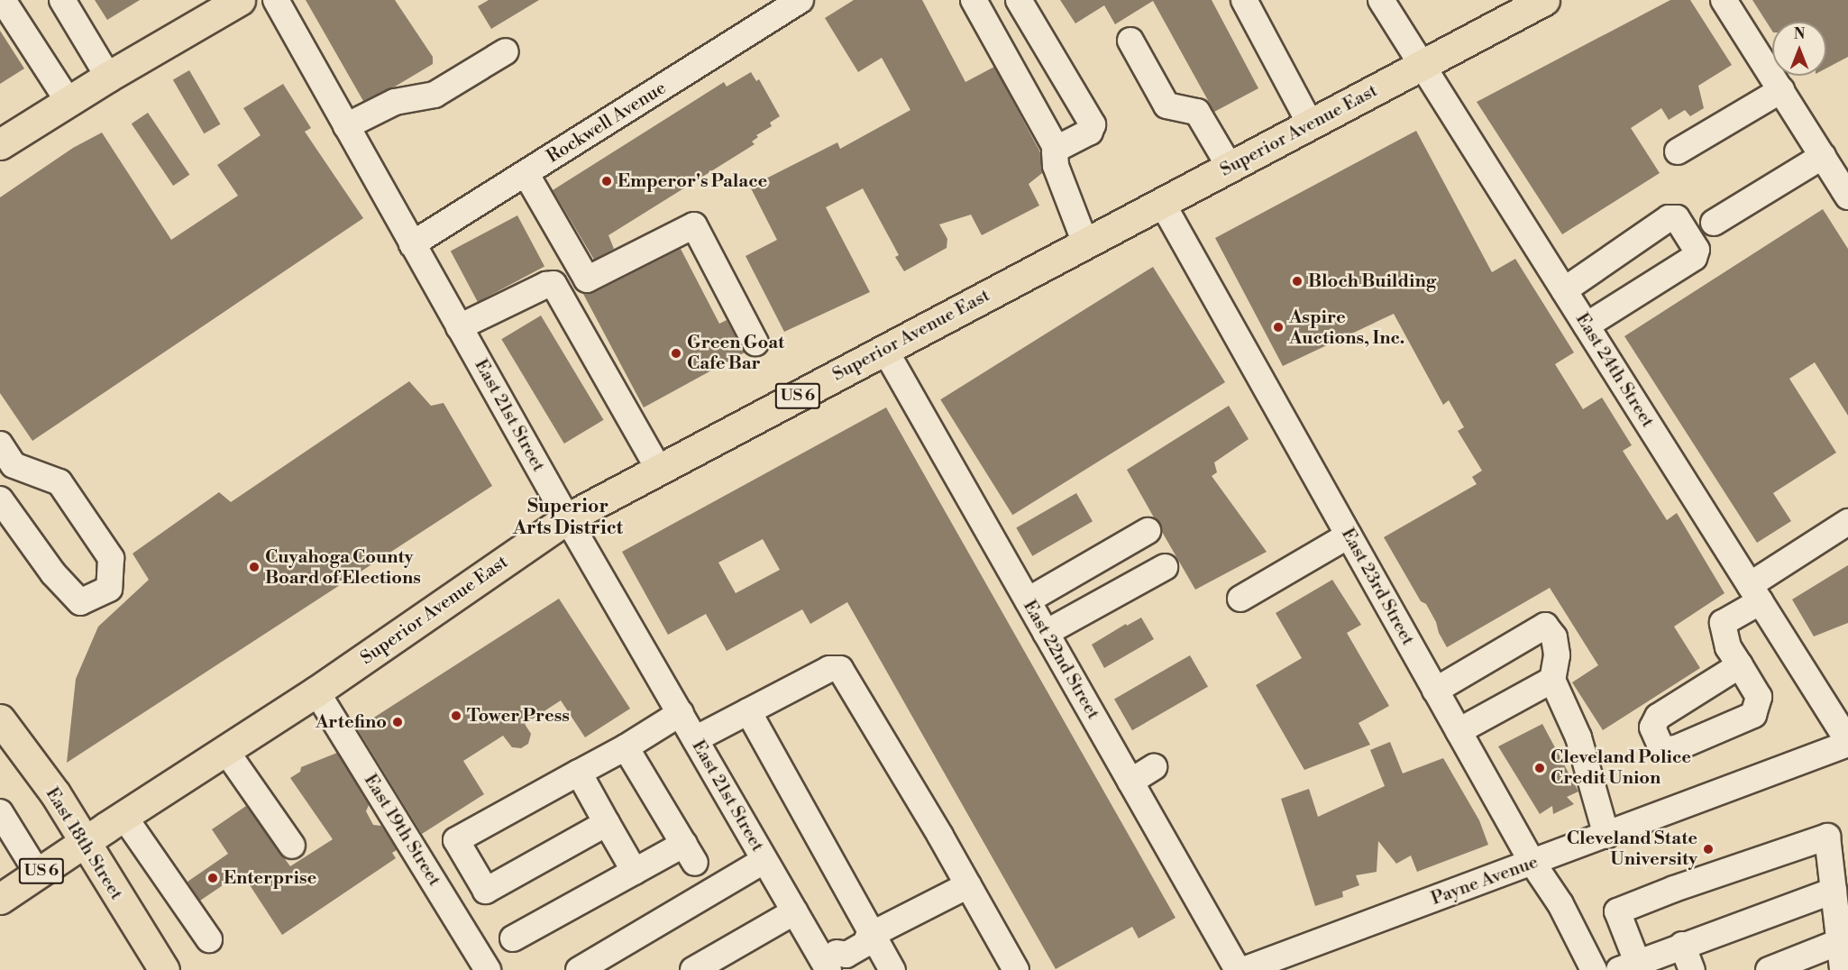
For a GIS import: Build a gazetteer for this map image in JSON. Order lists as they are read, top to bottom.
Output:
{
  "streets": {
    "main road": ["Superior Avenue East", "US 6", "East 18th Street"],
    "street": [
      "Rockwell Avenue",
      "East 24th Street",
      "East 21st Street",
      "East 23rd Street",
      "East 22nd Street",
      "East 19th Street",
      "Payne Avenue"
    ]
  },
  "crossings": [
    ["Rockwell Avenue", "East 21st Street"],
    ["Superior Avenue East", "East 24th Street"],
    ["Superior Avenue East", "East 21st Street"],
    ["Superior Avenue East", "East 23rd Street"],
    ["Superior Avenue East", "East 22nd Street"],
    ["Superior Avenue East", "East 19th Street"],
    ["Superior Avenue East", "East 18th Street"],
    ["East 24th Street", "Payne Avenue"],
    ["East 23rd Street", "Payne Avenue"]
  ],
  "districts": ["Superior Arts District"],
  "places": [
    "Emperor's Palace",
    "Bloch Building",
    "Aspire Auctions, Inc.",
    "Green Goat Cafe Bar",
    "Cuyahoga County Board of Elections",
    "Tower Press",
    "Artefino",
    "Cleveland Police Credit Union",
    "Cleveland State University",
    "Enterprise"
  ],
  "north": "top"
}
